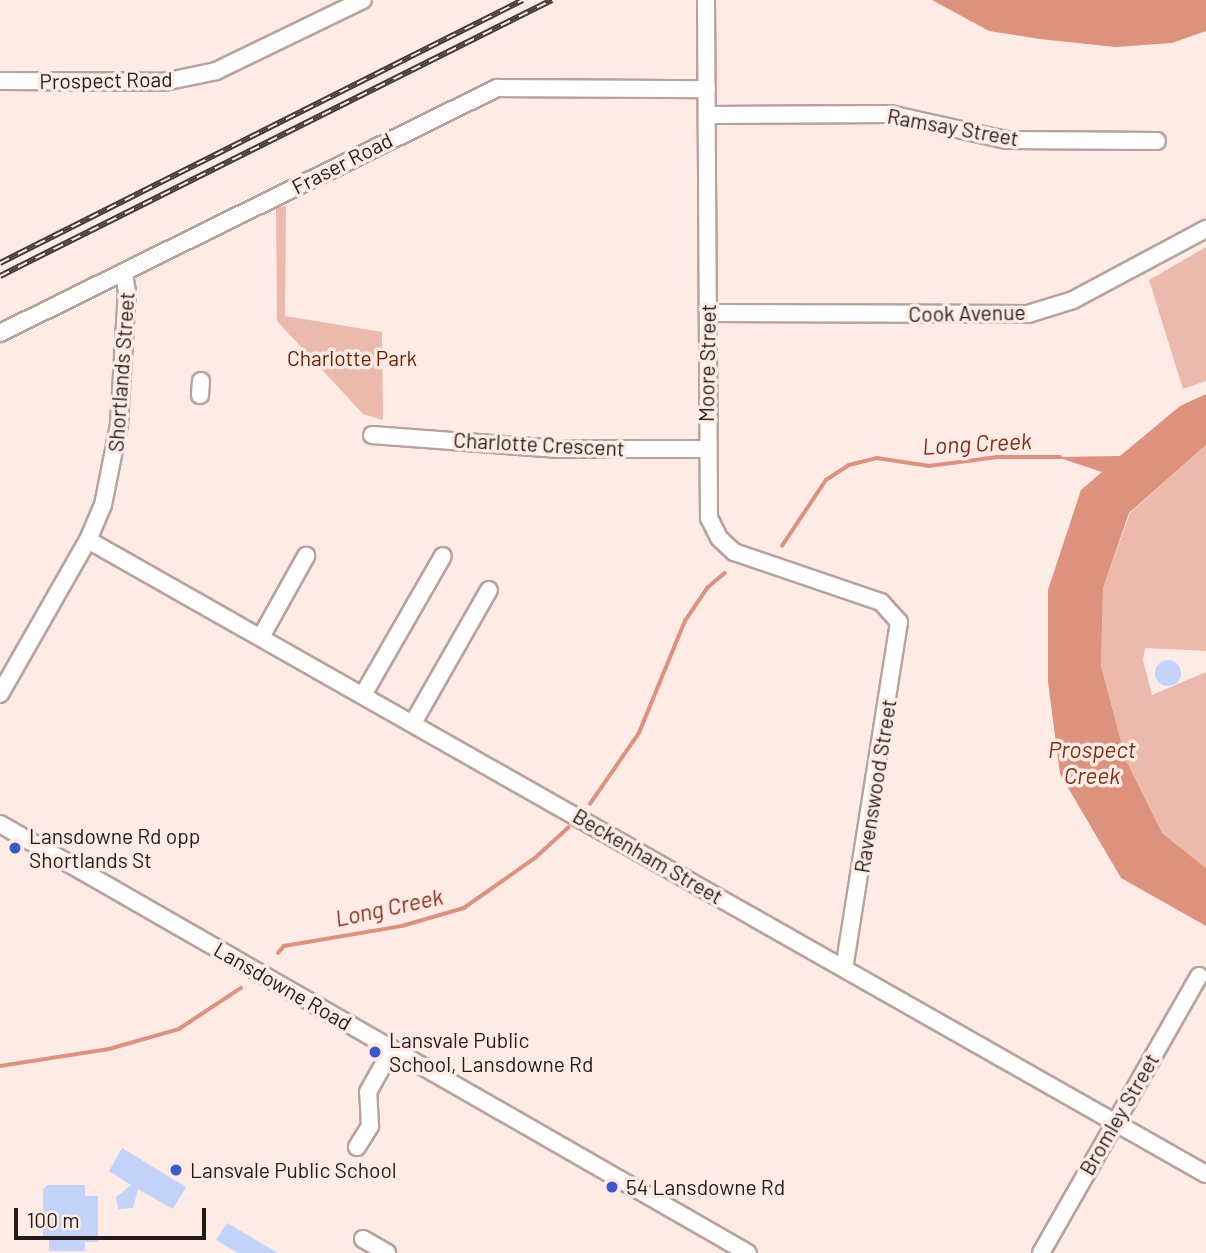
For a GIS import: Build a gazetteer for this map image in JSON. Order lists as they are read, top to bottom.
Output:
{
  "streets": {
    "street": [
      "Prospect Road",
      "Ramsay Street",
      "Fraser Road",
      "Cook Avenue",
      "Moore Street",
      "Shortlands Street",
      "Charlotte Crescent",
      "Ravenswood Street",
      "Beckenham Street",
      "Lansdowne Road",
      "Bromley Street"
    ]
  },
  "crossings": [
    ["Ramsay Street", "Moore Street"],
    ["Fraser Road", "Moore Street"],
    ["Fraser Road", "Shortlands Street"],
    ["Cook Avenue", "Moore Street"],
    ["Moore Street", "Charlotte Crescent"],
    ["Moore Street", "Ravenswood Street"],
    ["Shortlands Street", "Beckenham Street"],
    ["Ravenswood Street", "Beckenham Street"],
    ["Beckenham Street", "Bromley Street"]
  ],
  "water": ["Long Creek", "Prospect Creek"],
  "parks": ["Charlotte Park"],
  "places": [
    "Lansdowne Rd opp Shortlands St",
    "Lansvale Public School, Lansdowne Rd",
    "Lansvale Public School",
    "54 Lansdowne Rd"
  ],
  "scale_bar": "100 m"
}
